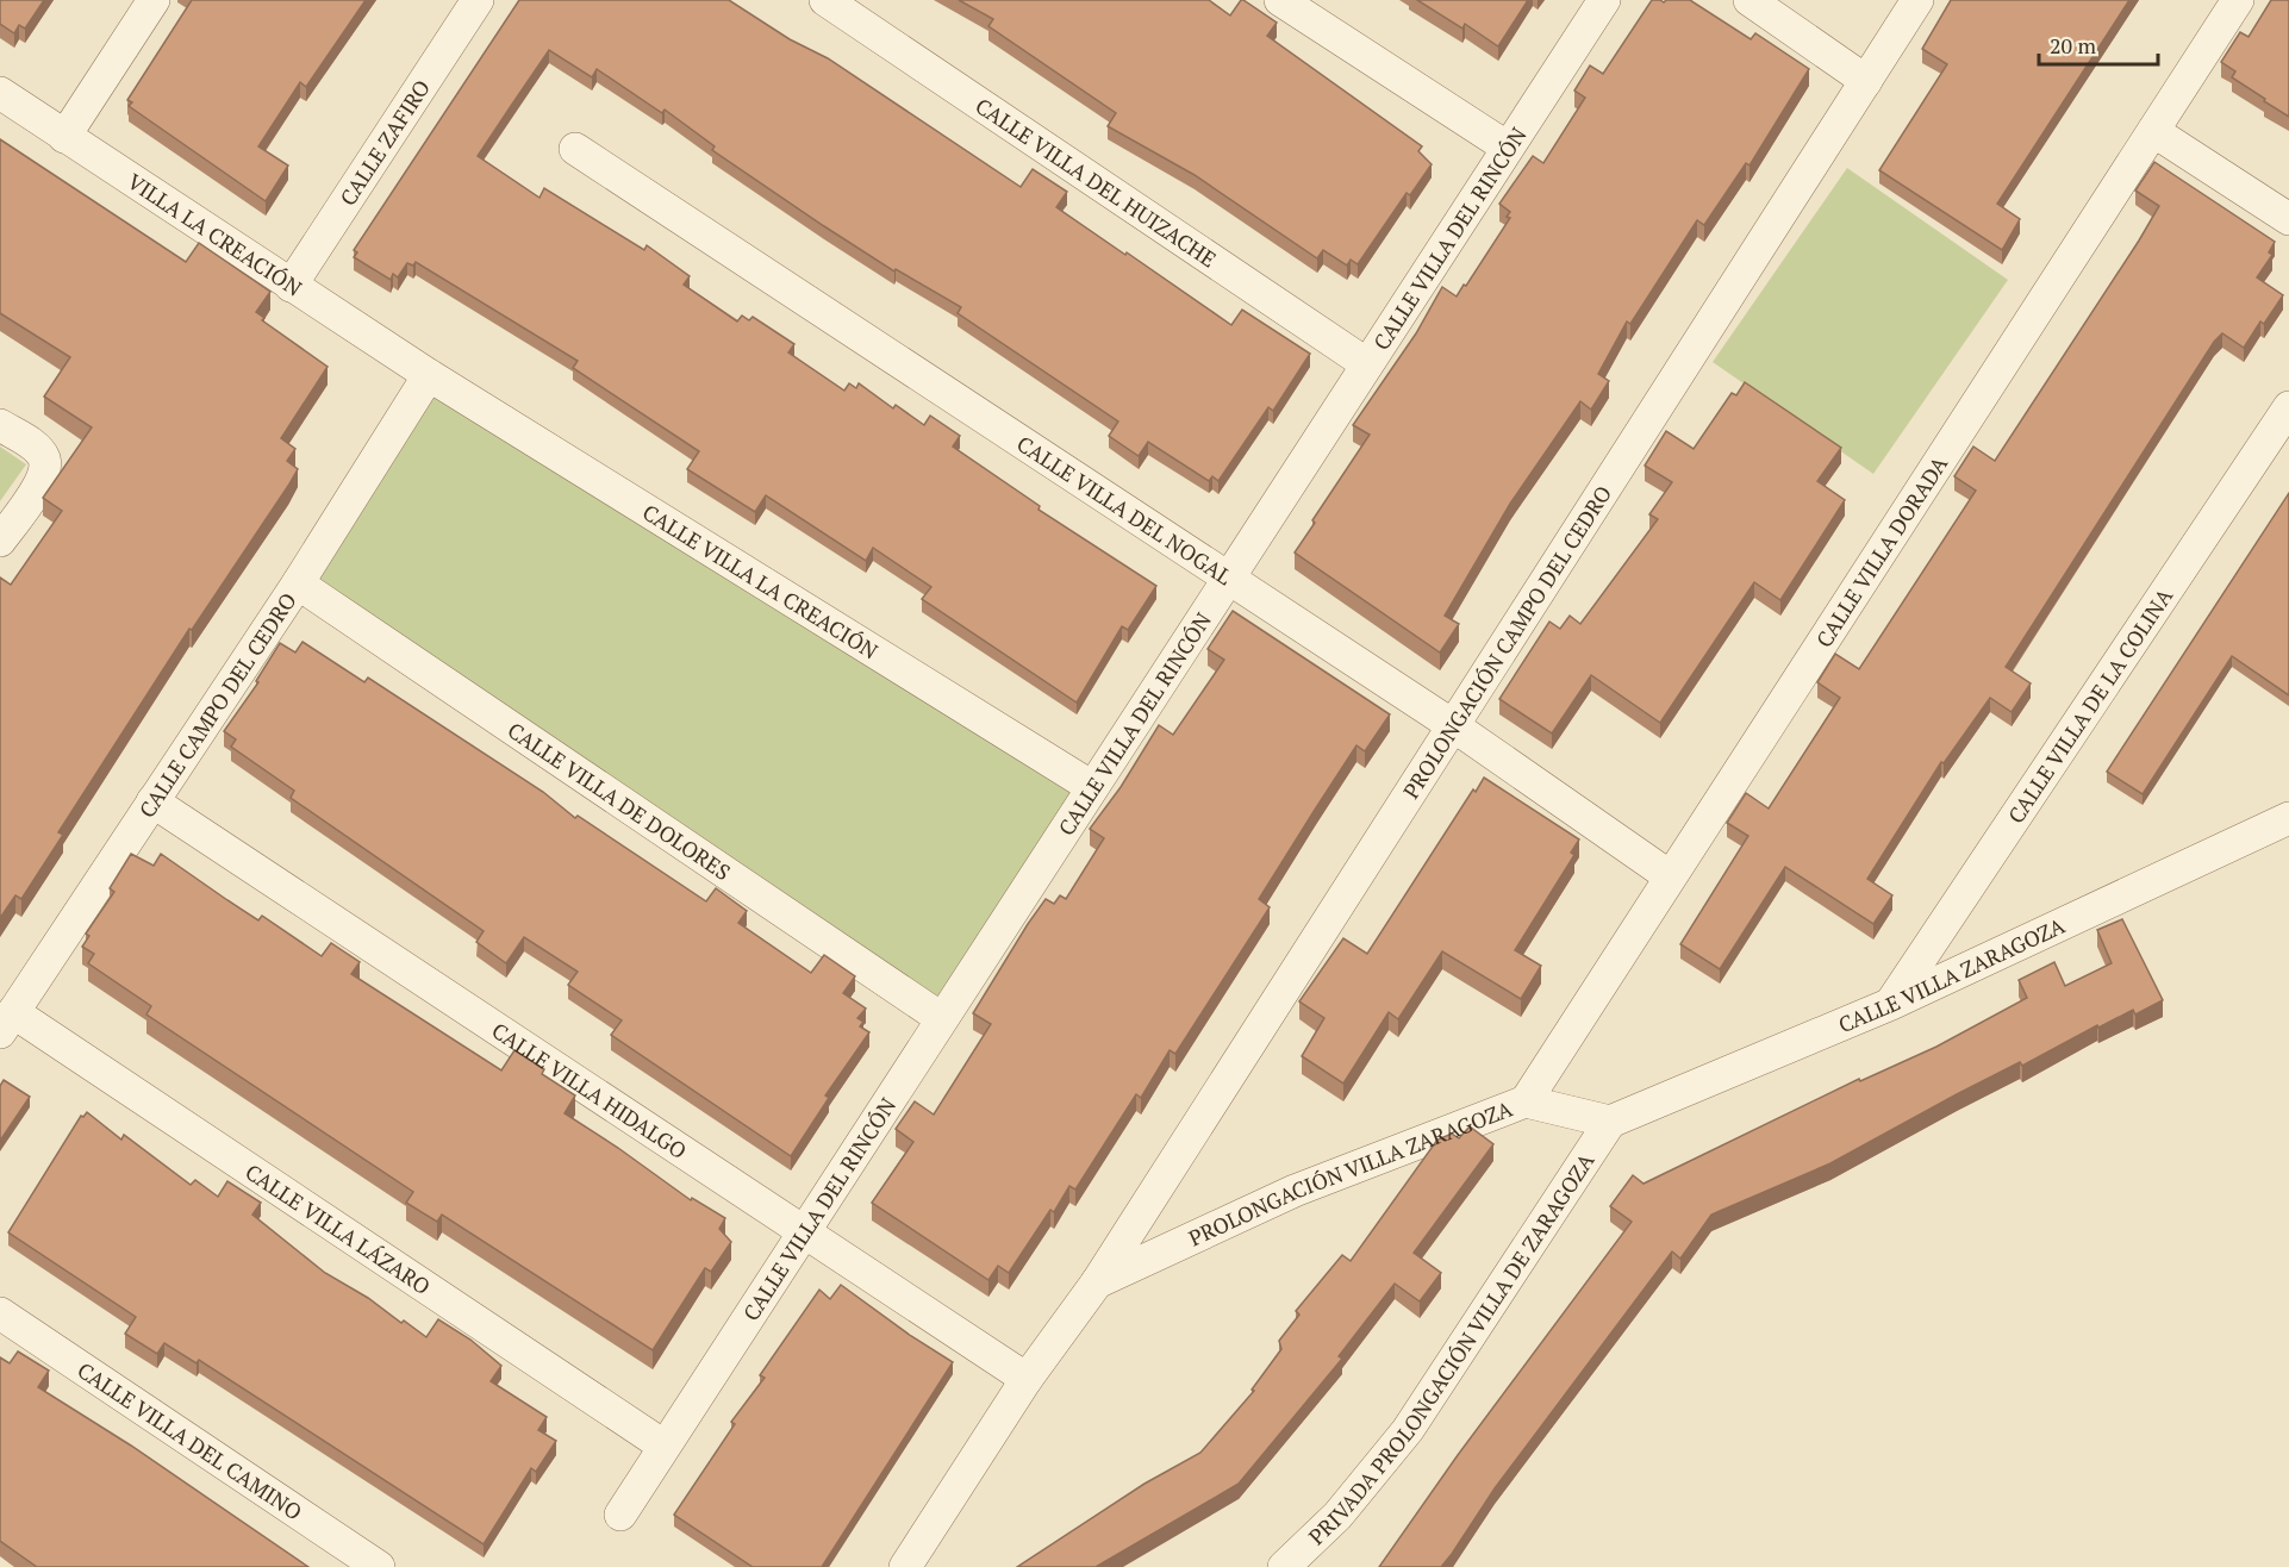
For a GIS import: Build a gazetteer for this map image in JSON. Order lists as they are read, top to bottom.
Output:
{
  "streets": {
    "street": [
      "CALLE ZAFIRO",
      "CALLE VILLA DEL HUIZACHE",
      "VILLA LA CREACIÓN",
      "CALLE VILLA DEL RINCÓN",
      "CALLE VILLA DEL NOGAL",
      "CALLE VILLA DORADA",
      "CALLE VILLA LA CREACIÓN",
      "PROLONGACIÓN CAMPO DEL CEDRO",
      "CALLE CAMPO DEL CEDRO",
      "CALLE VILLA DE LA COLINA",
      "CALLE VILLA DE DOLORES",
      "CALLE VILLA ZARAGOZA",
      "CALLE VILLA HIDALGO",
      "PROLONGACIÓN VILLA ZARAGOZA",
      "CALLE VILLA LÁZARO",
      "PRIVADA PROLONGACIÓN VILLA DE ZARAGOZA",
      "CALLE VILLA DEL CAMINO"
    ]
  },
  "crossings": [
    ["CALLE ZAFIRO", "VILLA LA CREACIÓN"],
    ["CALLE VILLA DEL HUIZACHE", "CALLE VILLA DEL RINCÓN"],
    ["VILLA LA CREACIÓN", "CALLE VILLA LA CREACIÓN"],
    ["VILLA LA CREACIÓN", "CALLE CAMPO DEL CEDRO"],
    ["CALLE VILLA DEL RINCÓN", "CALLE VILLA DEL NOGAL"],
    ["CALLE VILLA DEL RINCÓN", "CALLE VILLA LA CREACIÓN"],
    ["CALLE VILLA DEL RINCÓN", "CALLE VILLA DE DOLORES"],
    ["CALLE VILLA DEL RINCÓN", "CALLE VILLA HIDALGO"],
    ["CALLE VILLA DEL RINCÓN", "CALLE VILLA LÁZARO"],
    ["CALLE VILLA DEL NOGAL", "CALLE VILLA DORADA"],
    ["CALLE VILLA DEL NOGAL", "PROLONGACIÓN CAMPO DEL CEDRO"],
    ["CALLE VILLA DORADA", "PROLONGACIÓN VILLA ZARAGOZA"],
    ["CALLE VILLA LA CREACIÓN", "CALLE CAMPO DEL CEDRO"],
    ["PROLONGACIÓN CAMPO DEL CEDRO", "CALLE VILLA HIDALGO"],
    ["PROLONGACIÓN CAMPO DEL CEDRO", "PROLONGACIÓN VILLA ZARAGOZA"],
    ["CALLE CAMPO DEL CEDRO", "CALLE VILLA DE DOLORES"],
    ["CALLE CAMPO DEL CEDRO", "CALLE VILLA HIDALGO"],
    ["CALLE CAMPO DEL CEDRO", "CALLE VILLA LÁZARO"],
    ["CALLE VILLA DE LA COLINA", "CALLE VILLA ZARAGOZA"],
    ["CALLE VILLA ZARAGOZA", "PROLONGACIÓN VILLA ZARAGOZA"],
    ["CALLE VILLA ZARAGOZA", "PRIVADA PROLONGACIÓN VILLA DE ZARAGOZA"],
    ["PROLONGACIÓN VILLA ZARAGOZA", "PRIVADA PROLONGACIÓN VILLA DE ZARAGOZA"]
  ],
  "scale_bar": "20 m"
}
